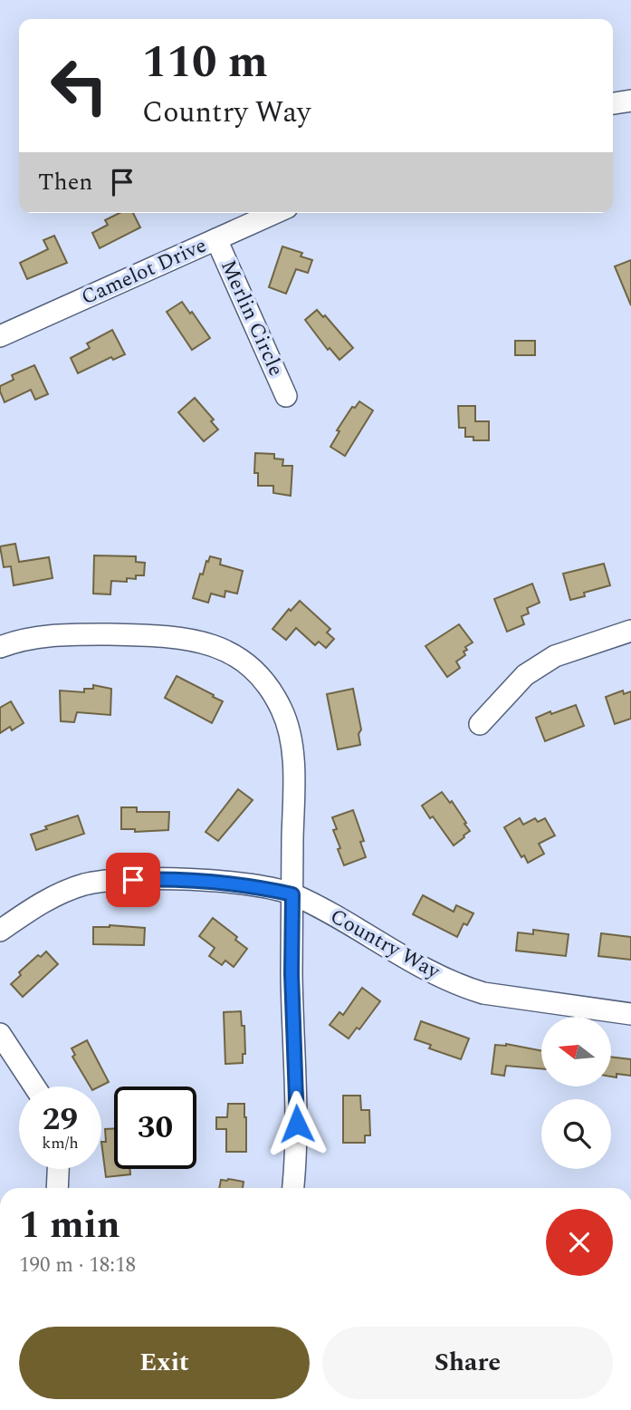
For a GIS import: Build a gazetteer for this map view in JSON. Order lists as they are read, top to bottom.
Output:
{
  "streets": {
    "street": ["Camelot Drive", "Merlin Circle", "Country Way"]
  },
  "crossings": [
    ["Camelot Drive", "Merlin Circle"]
  ],
  "north": "left",
  "page": {
    "turn": ["110 m", "Country Way"],
    "then": "Then",
    "speed": "29 km/h",
    "limit": "30",
    "heading": ["1 min", "190 m · 18:18"],
    "buttons": ["Exit", "Share"]
  }
}
